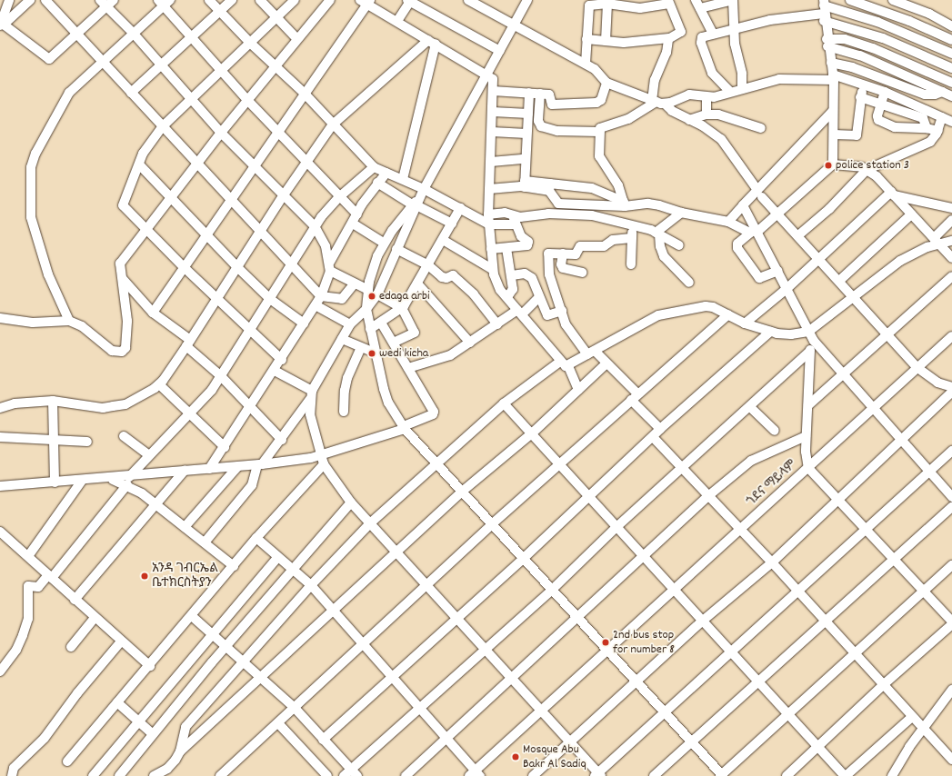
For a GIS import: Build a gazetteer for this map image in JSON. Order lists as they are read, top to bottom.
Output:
{
  "streets": {
    "street": ["ጎደና ማይላም"]
  },
  "places": [
    "police station 3",
    "edaga arbi",
    "wedi kicha",
    "አንዳ ገብርኤል ቤተክርስትያን",
    "2nd bus stop for number 8",
    "Mosque Abu Bakr Al Sadiq"
  ]
}
